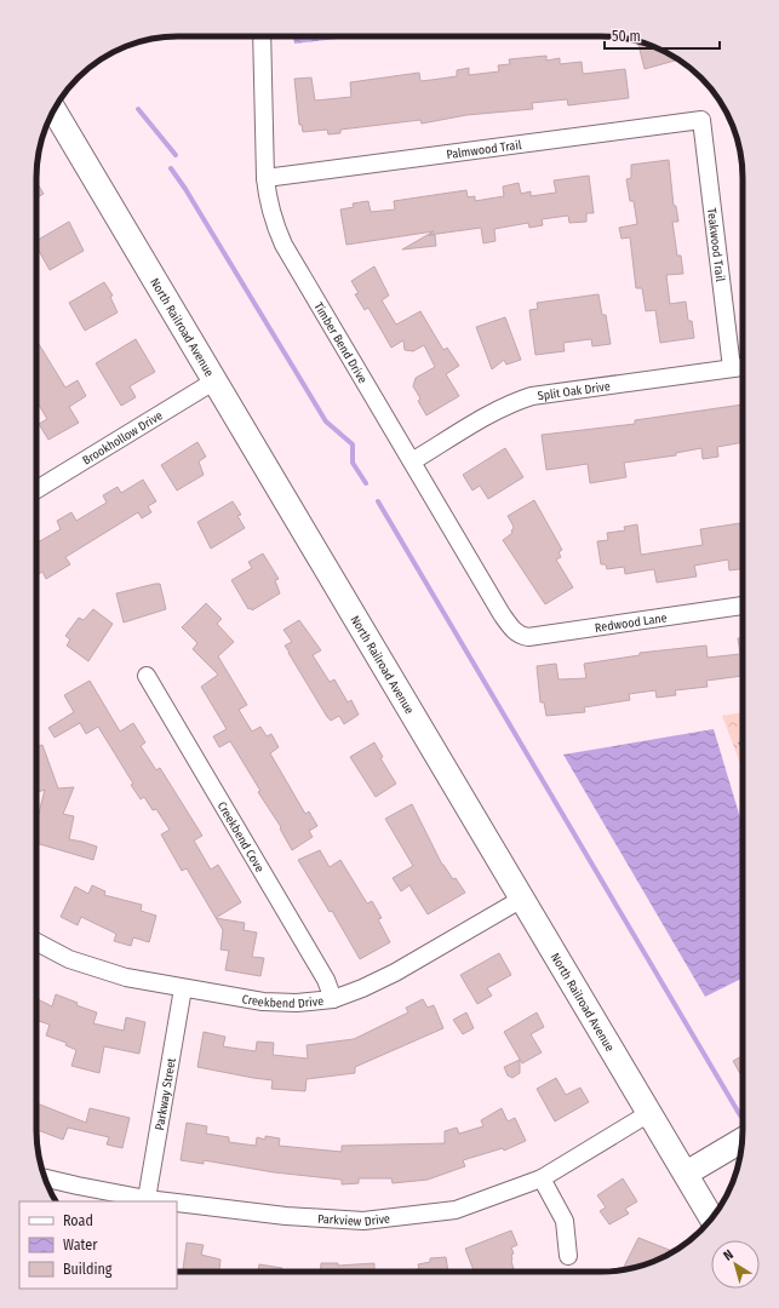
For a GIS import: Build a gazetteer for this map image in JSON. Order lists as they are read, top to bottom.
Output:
{
  "streets": {
    "street": [
      "Palmwood Trail",
      "Teakwood Trail",
      "North Railroad Avenue",
      "Timber Bend Drive",
      "Split Oak Drive",
      "Brookhollow Drive",
      "Redwood Lane",
      "Creekbend Cove",
      "Creekbend Drive",
      "Parkway Street",
      "Parkview Drive"
    ]
  },
  "crossings": [
    ["Palmwood Trail", "Teakwood Trail"],
    ["Palmwood Trail", "Timber Bend Drive"],
    ["Teakwood Trail", "Split Oak Drive"],
    ["North Railroad Avenue", "Brookhollow Drive"],
    ["North Railroad Avenue", "Creekbend Drive"],
    ["North Railroad Avenue", "Parkview Drive"],
    ["Timber Bend Drive", "Split Oak Drive"],
    ["Timber Bend Drive", "Redwood Lane"],
    ["Creekbend Cove", "Creekbend Drive"],
    ["Creekbend Drive", "Parkway Street"],
    ["Parkway Street", "Parkview Drive"]
  ],
  "legend": ["Road", "Water", "Building"],
  "scale_bar": "50 m",
  "north": "top left"
}
